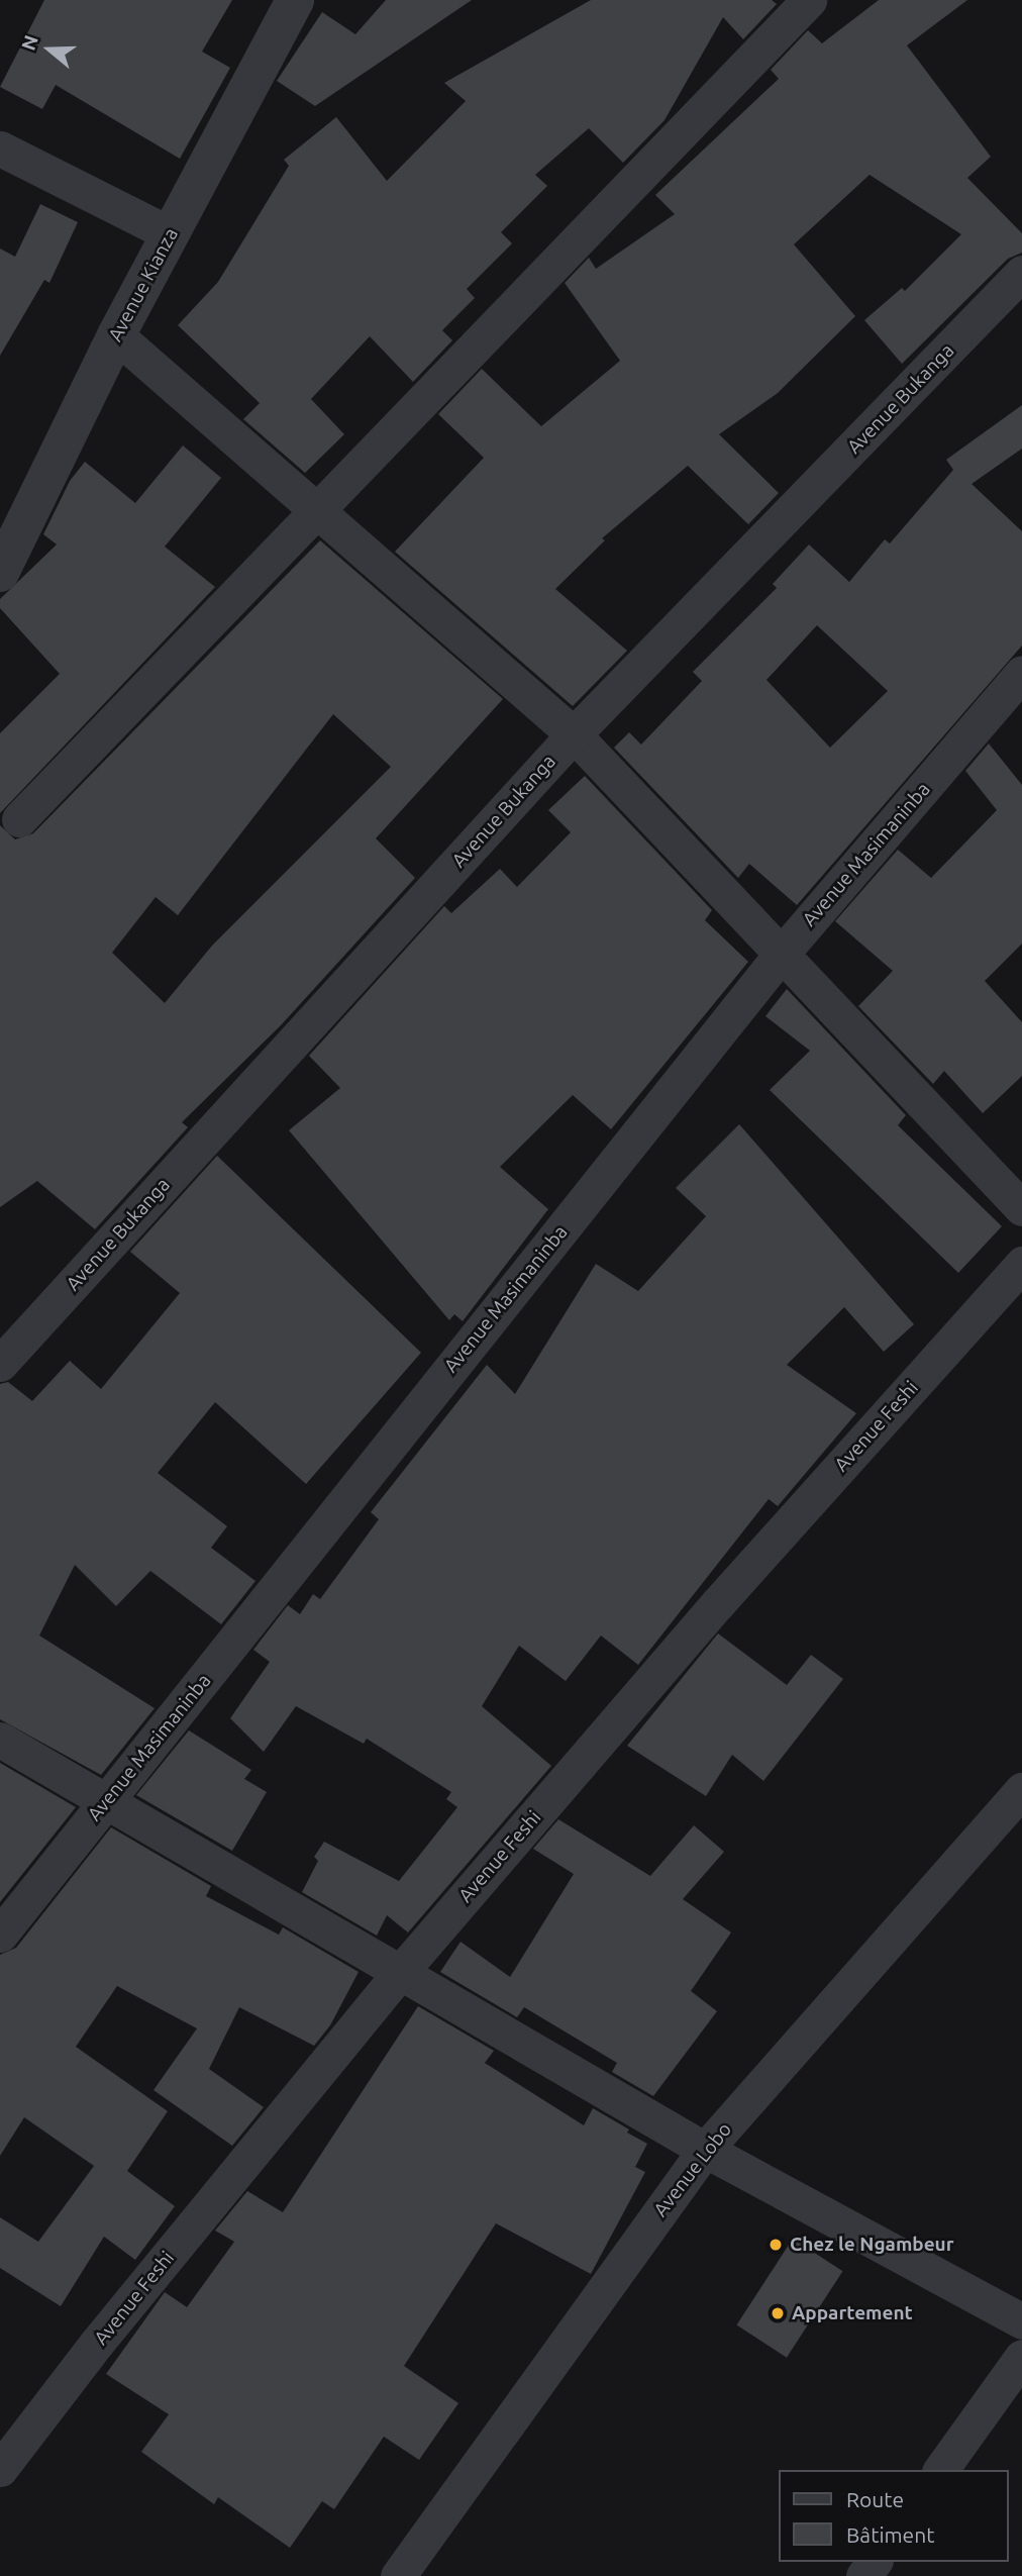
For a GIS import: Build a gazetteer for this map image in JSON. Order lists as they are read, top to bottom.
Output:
{
  "streets": {
    "street": [
      "Avenue Kianza",
      "Avenue Bukanga",
      "Avenue Masimaninba",
      "Avenue Feshi",
      "Avenue Lobo"
    ]
  },
  "places": ["Chez le Ngambeur", "Appartement"],
  "legend": ["Route", "Bâtiment"],
  "north": "left"
}
